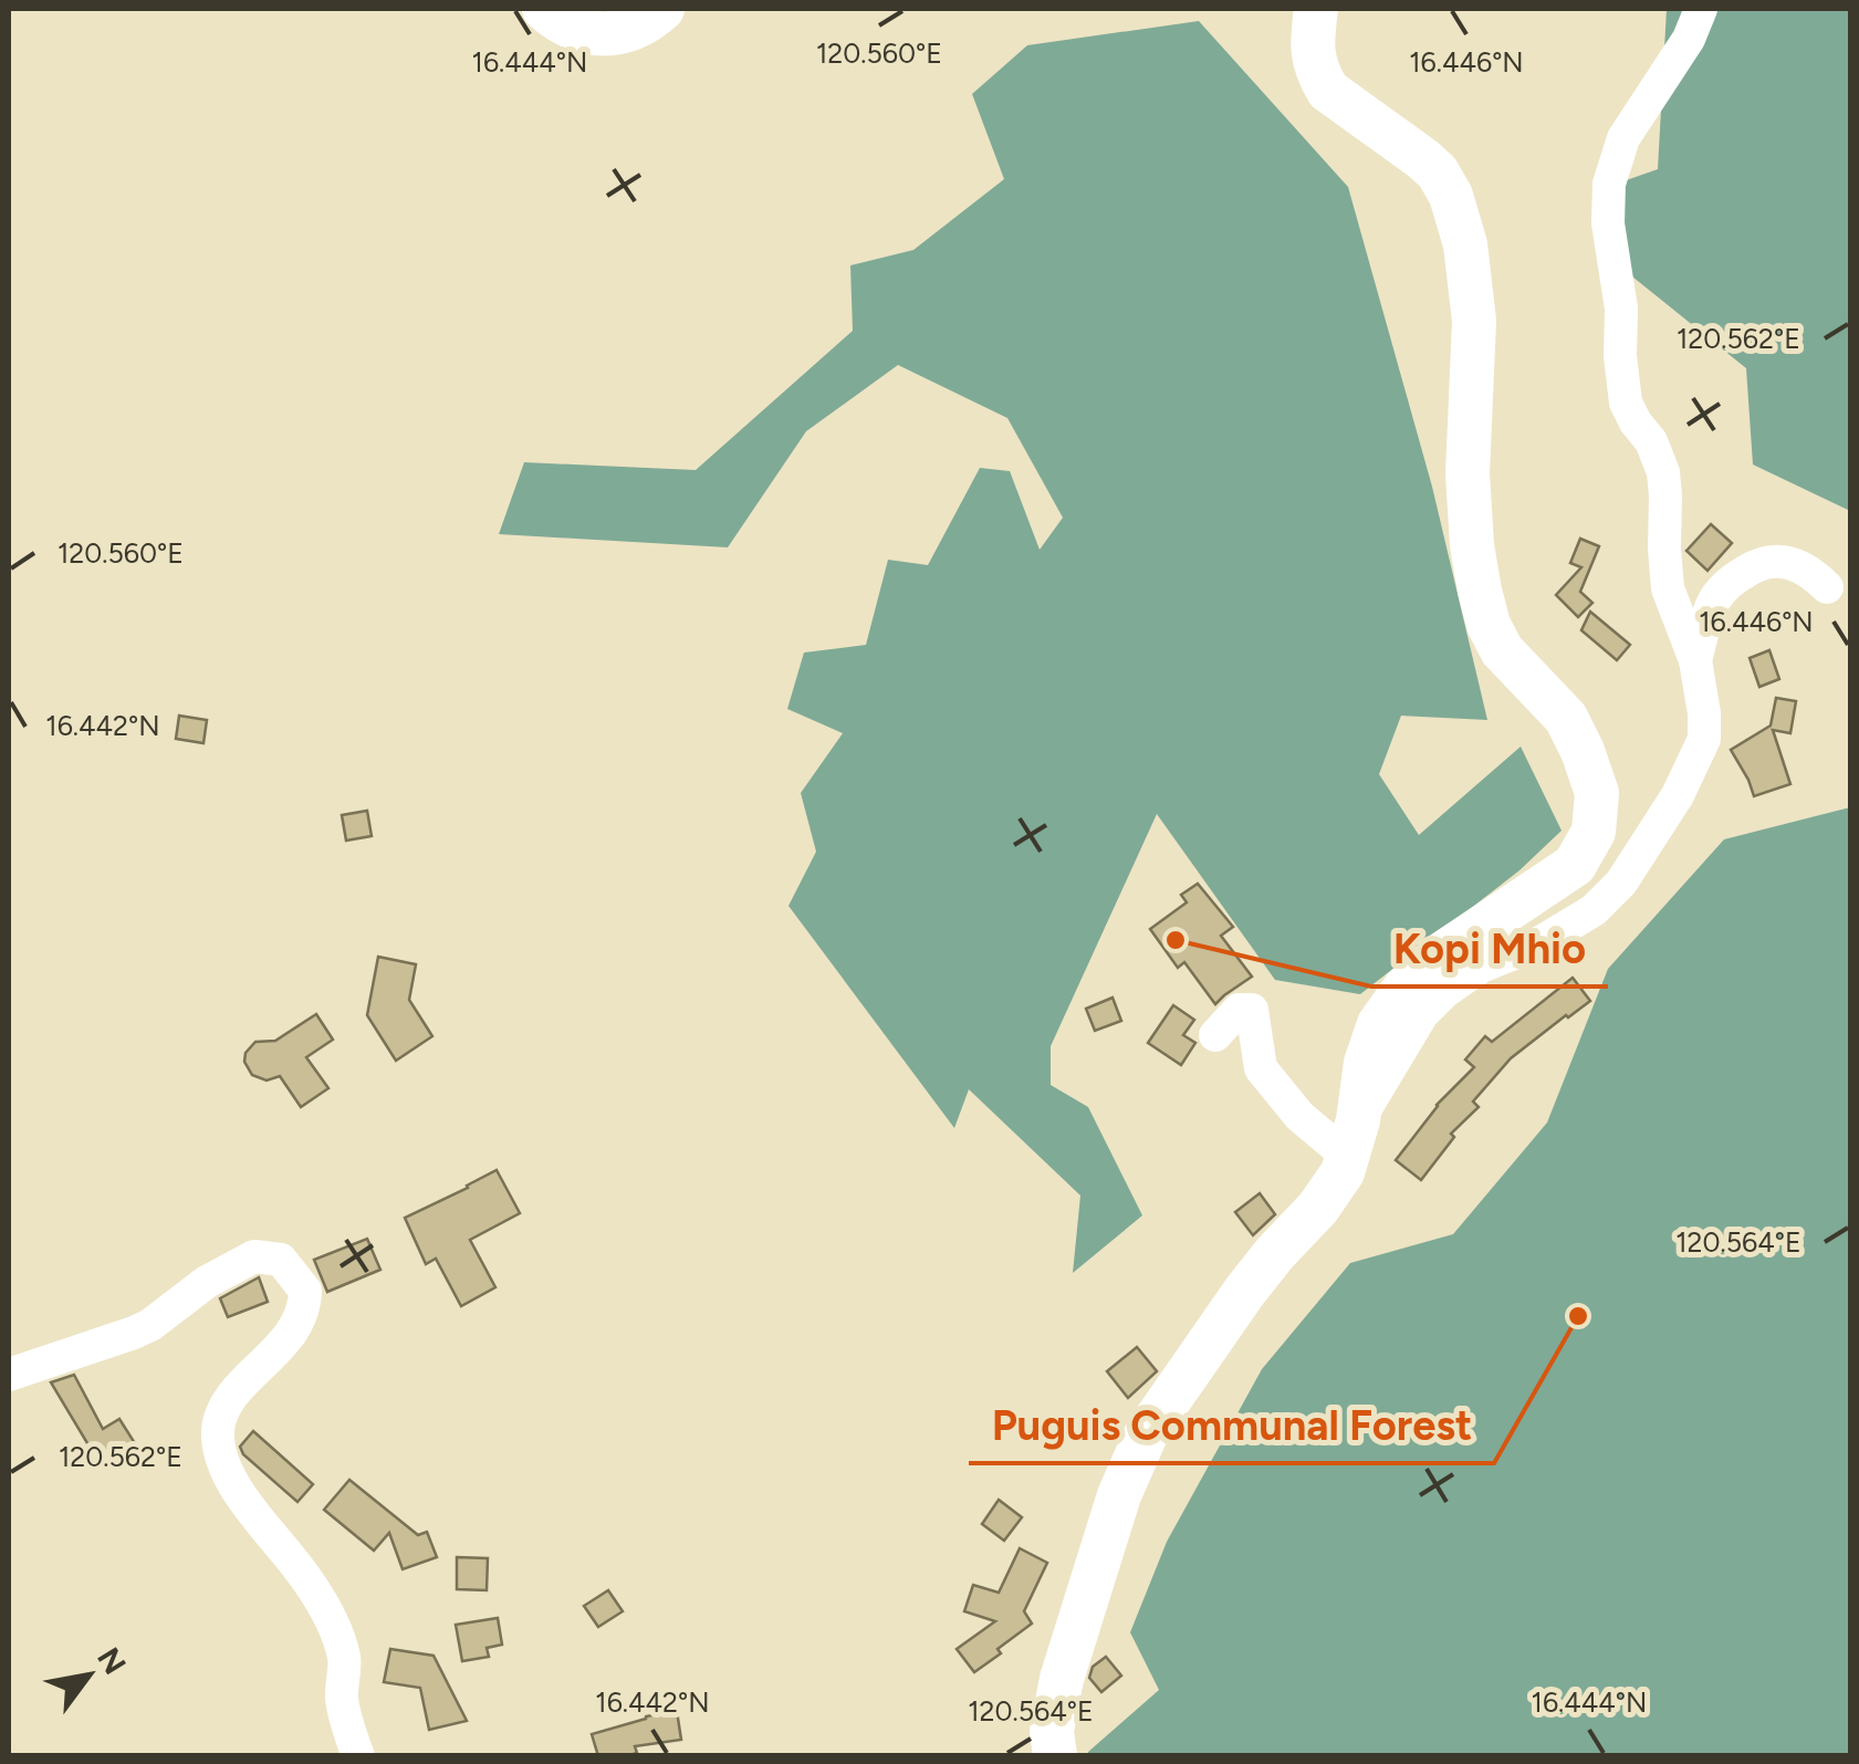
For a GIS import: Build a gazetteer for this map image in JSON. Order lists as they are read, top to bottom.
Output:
{
  "places": ["Kopi Mhio", "Puguis Communal Forest"],
  "north": "top right",
  "coordinates": [
    "120.560°E",
    "16.444°N",
    "16.446°N",
    "120.562°E",
    "16.442°N",
    "120.564°E"
  ]
}
